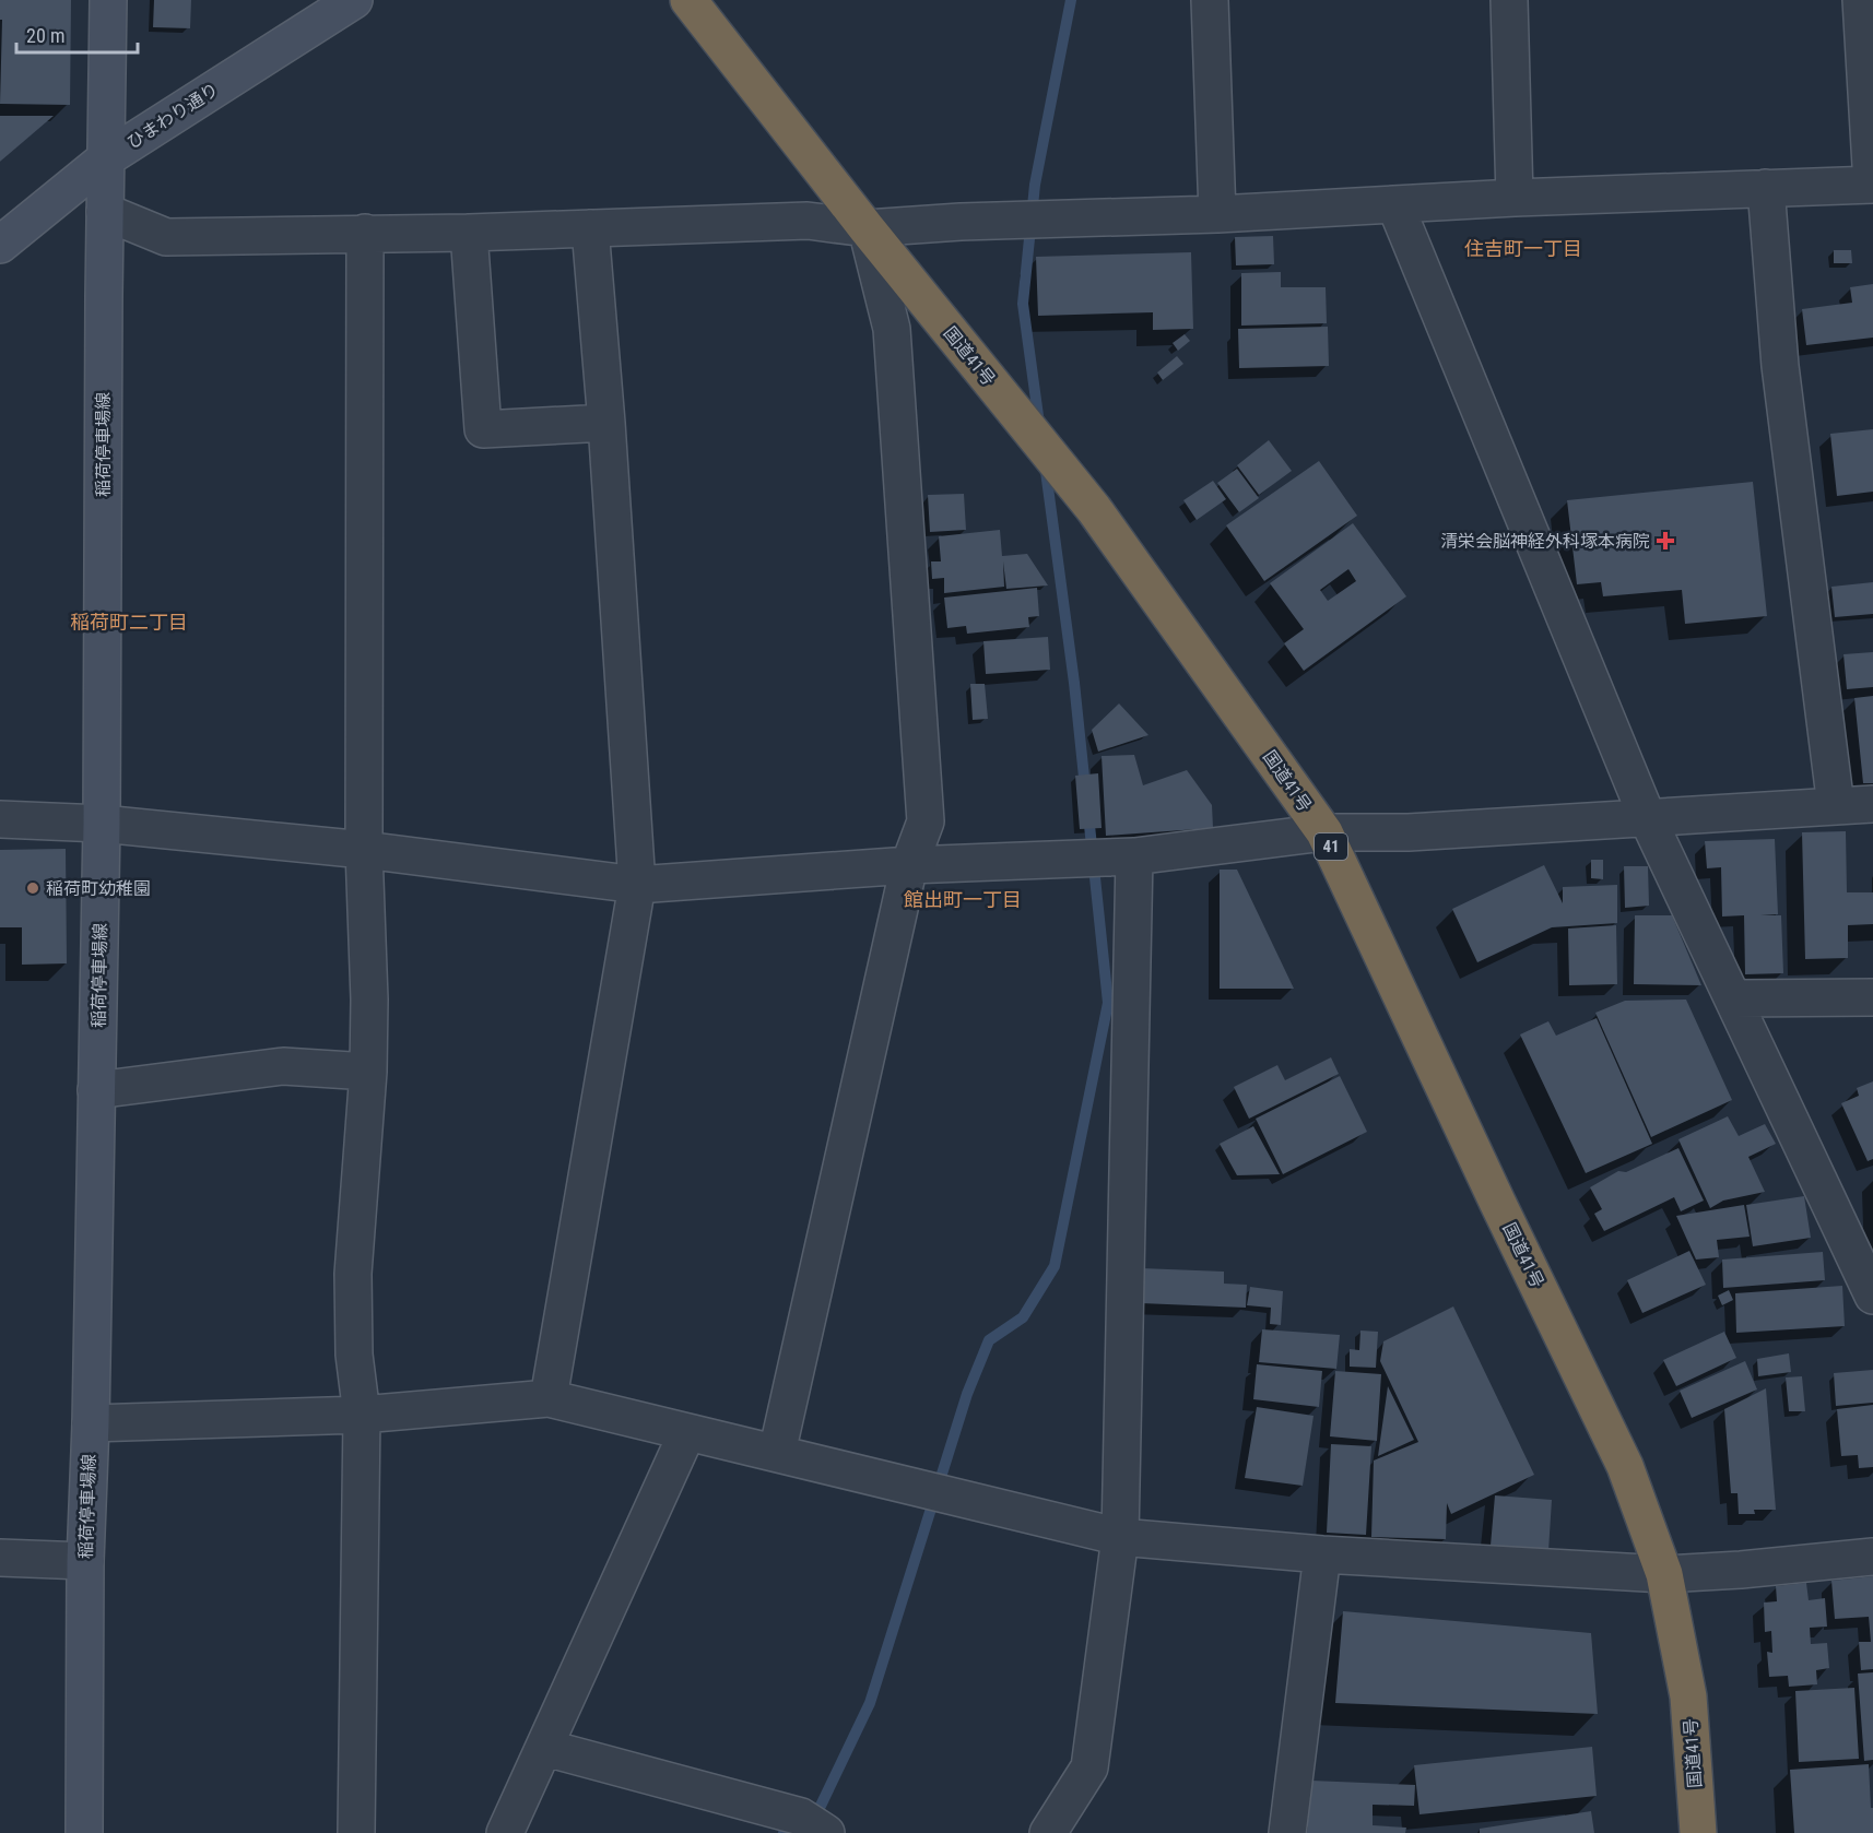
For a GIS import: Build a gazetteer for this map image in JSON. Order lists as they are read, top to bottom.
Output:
{
  "streets": {
    "highway": ["国道41号", "41"],
    "main road": ["ひまわり通り", "稲荷停車場線"]
  },
  "crossings": [
    ["ひまわり通り", "稲荷停車場線"]
  ],
  "districts": ["住吉町一丁目", "稲荷町二丁目", "館出町一丁目"],
  "places": {
    "health": ["清栄会脳神経外科塚本病院"],
    "other": ["稲荷町幼稚園"]
  },
  "scale_bar": "20 m"
}
